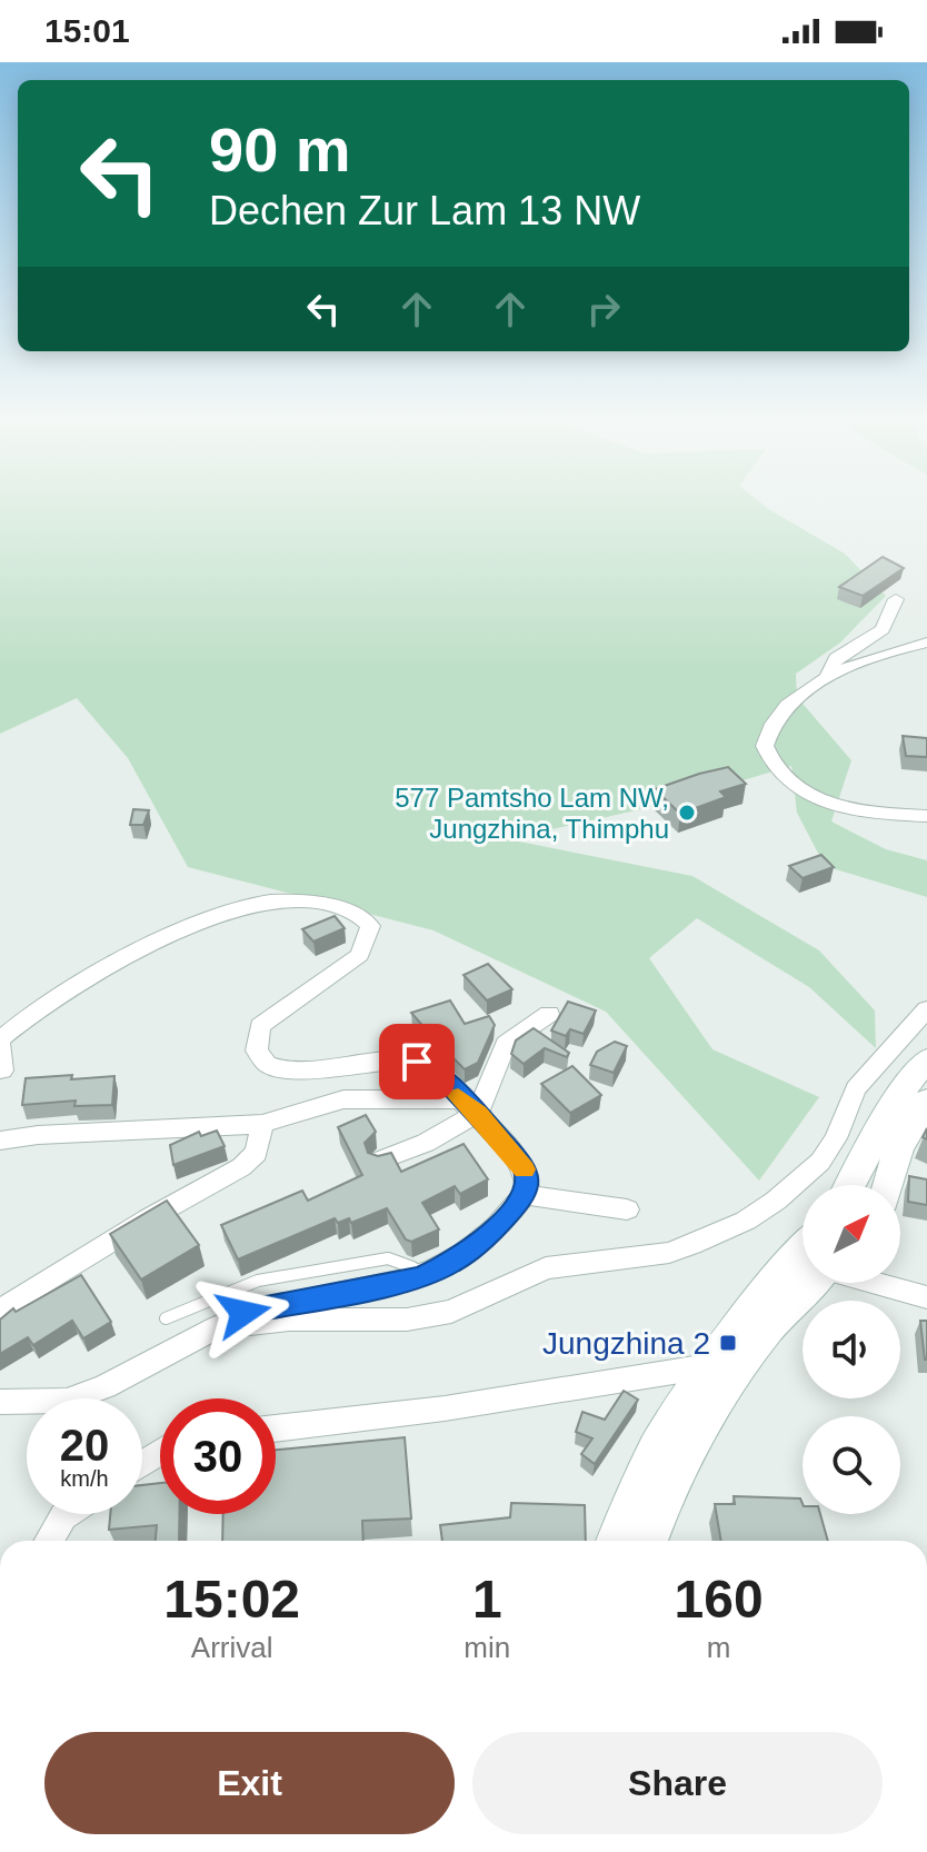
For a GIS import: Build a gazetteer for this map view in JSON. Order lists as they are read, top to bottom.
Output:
{
  "places": {
    "other": ["577 Pamtsho Lam NW, Jungzhina, Thimphu"],
    "transit": ["Jungzhina 2"]
  },
  "north": "top right",
  "page": {
    "status": "15:01",
    "turn": ["90 m", "Dechen Zur Lam 13 NW"],
    "speed": "20 km/h",
    "limit": "30",
    "eta": [
      "15:02",
      "Arrival",
      "1",
      "min",
      "160",
      "m"
    ],
    "buttons": ["Exit", "Share"]
  }
}
